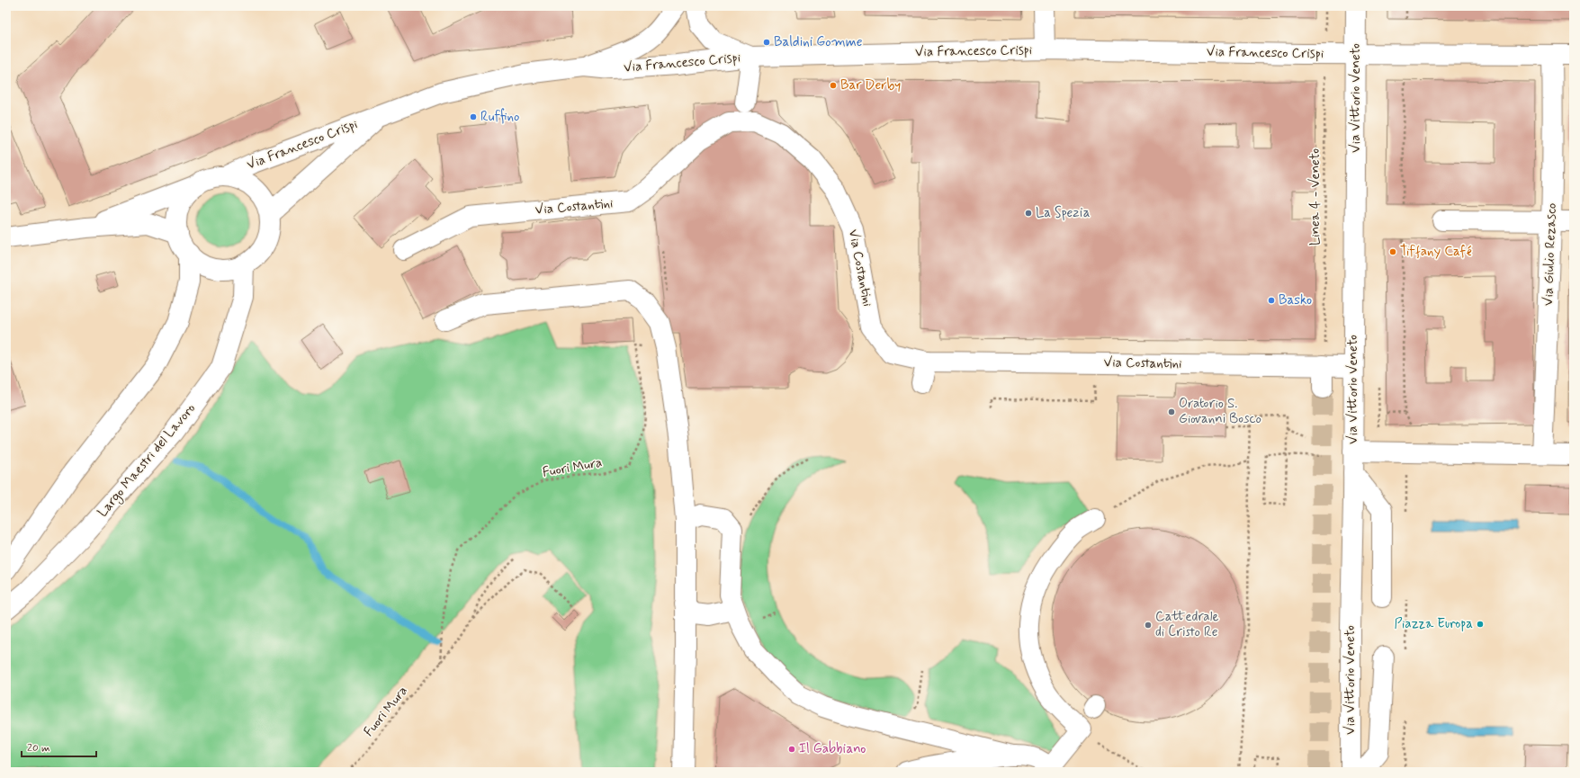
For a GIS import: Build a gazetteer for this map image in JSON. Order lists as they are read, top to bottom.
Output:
{
  "streets": {
    "street": [
      "Via Francesco Crispi",
      "Via Vittorio Veneto",
      "Via Costantini",
      "Via Giulio Rezasco",
      "Largo Maestri del Lavoro"
    ],
    "path": ["Linea 4 - Veneto", "Fuori Mura"]
  },
  "crossings": [
    ["Via Francesco Crispi", "Via Vittorio Veneto"],
    ["Via Francesco Crispi", "Linea 4 - Veneto"],
    ["Via Francesco Crispi", "Via Giulio Rezasco"],
    ["Via Francesco Crispi", "Largo Maestri del Lavoro"],
    ["Via Vittorio Veneto", "Via Costantini"],
    ["Linea 4 - Veneto", "Via Costantini"]
  ],
  "places": [
    "Baldini Gomme",
    "Bar Derby",
    "Ruffino",
    "La Spezia",
    "Tiffany Café",
    "Basko",
    "Oratorio S. Giovanni Bosco",
    "Piazza Europa",
    "Cattedrale di Cristo Re",
    "Il Gabbiano"
  ],
  "scale_bar": "20 m"
}
